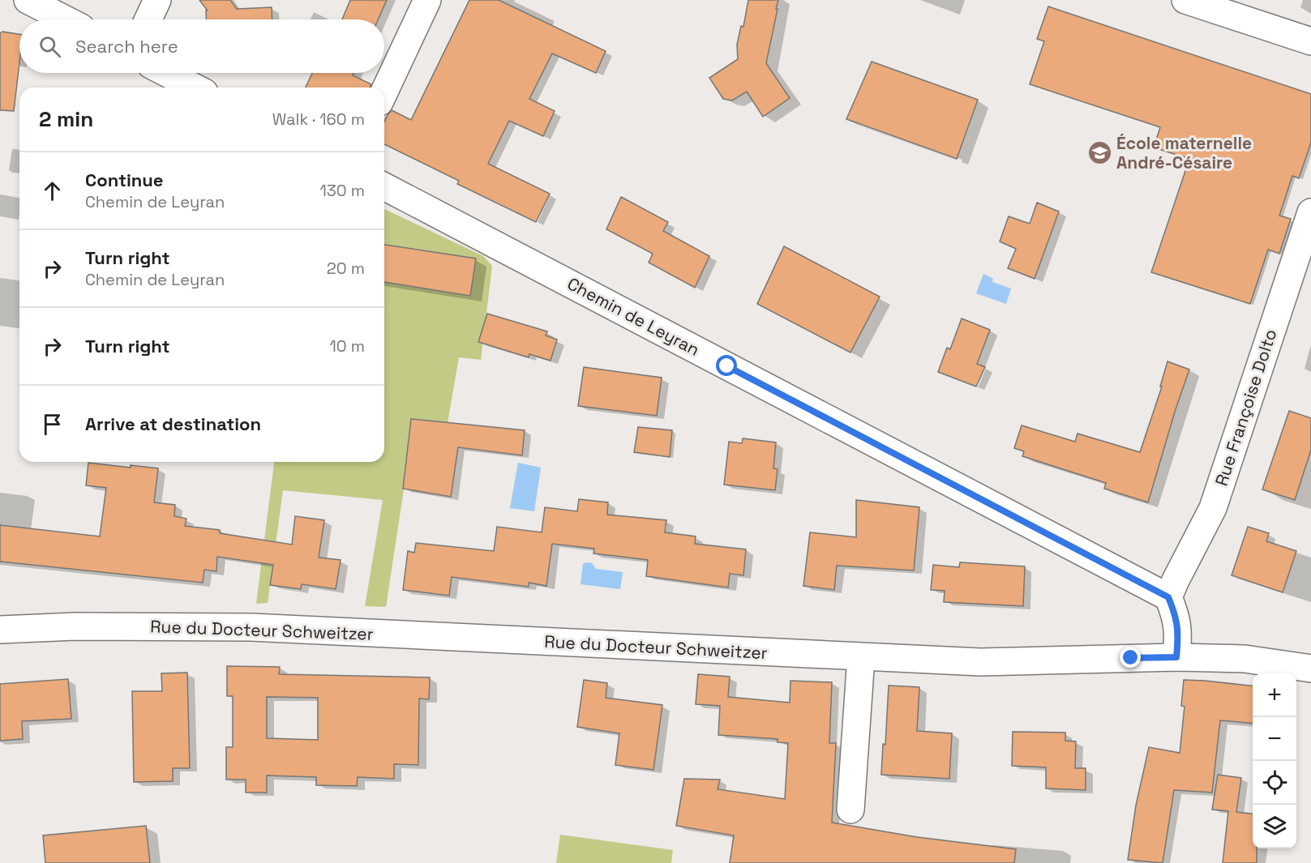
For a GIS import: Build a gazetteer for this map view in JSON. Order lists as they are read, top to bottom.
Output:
{
  "streets": {
    "street": ["Chemin de Leyran", "Rue Françoise Dolto", "Rue du Docteur Schweitzer"]
  },
  "crossings": [
    ["Chemin de Leyran", "Rue Françoise Dolto"]
  ],
  "places": {
    "school or university": ["École maternelle André-Césaire"]
  },
  "page": {
    "search": "Search here",
    "heading": ["2 min", "Walk · 160 m"],
    "list": [
      ["Continue", "Chemin de Leyran", "130 m"],
      ["Turn right", "Chemin de Leyran", "20 m"],
      ["Turn right", "10 m"],
      "Arrive at destination"
    ],
    "map_buttons": ["+", "−"]
  }
}
